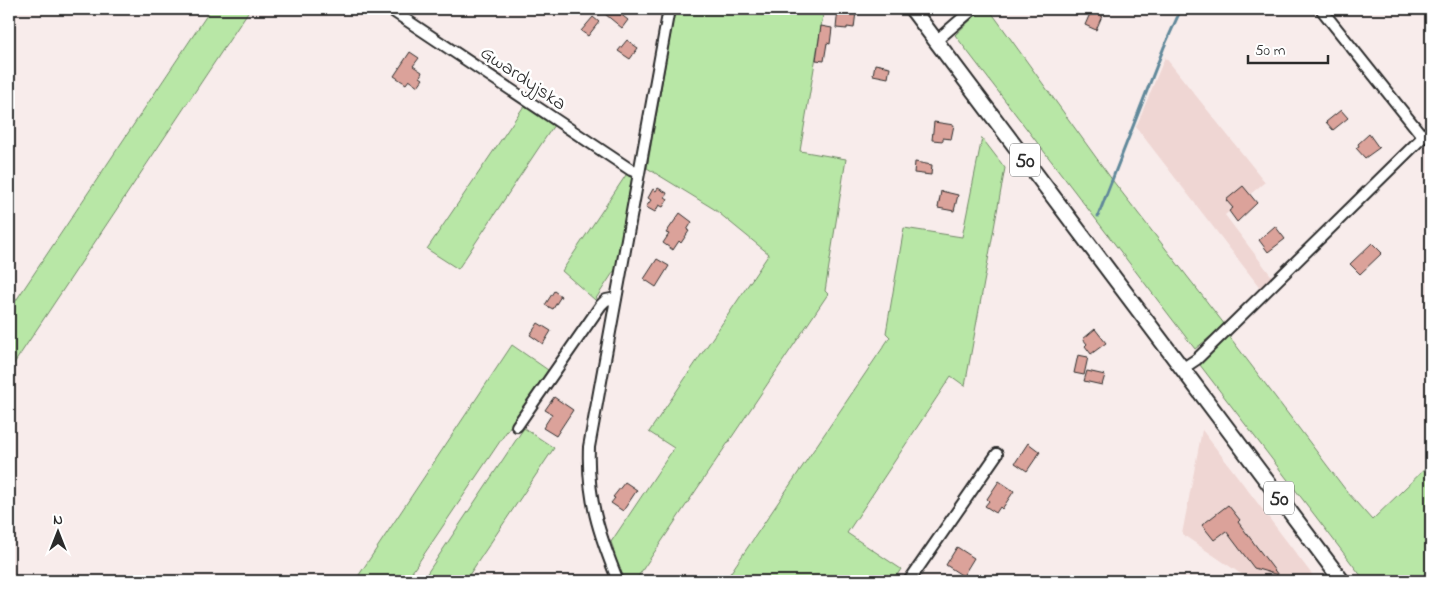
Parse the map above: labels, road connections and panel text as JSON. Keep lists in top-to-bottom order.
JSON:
{
  "streets": {
    "main road": ["50"],
    "street": ["Gwardyjska"]
  },
  "scale_bar": "50 m",
  "north": "top"
}
